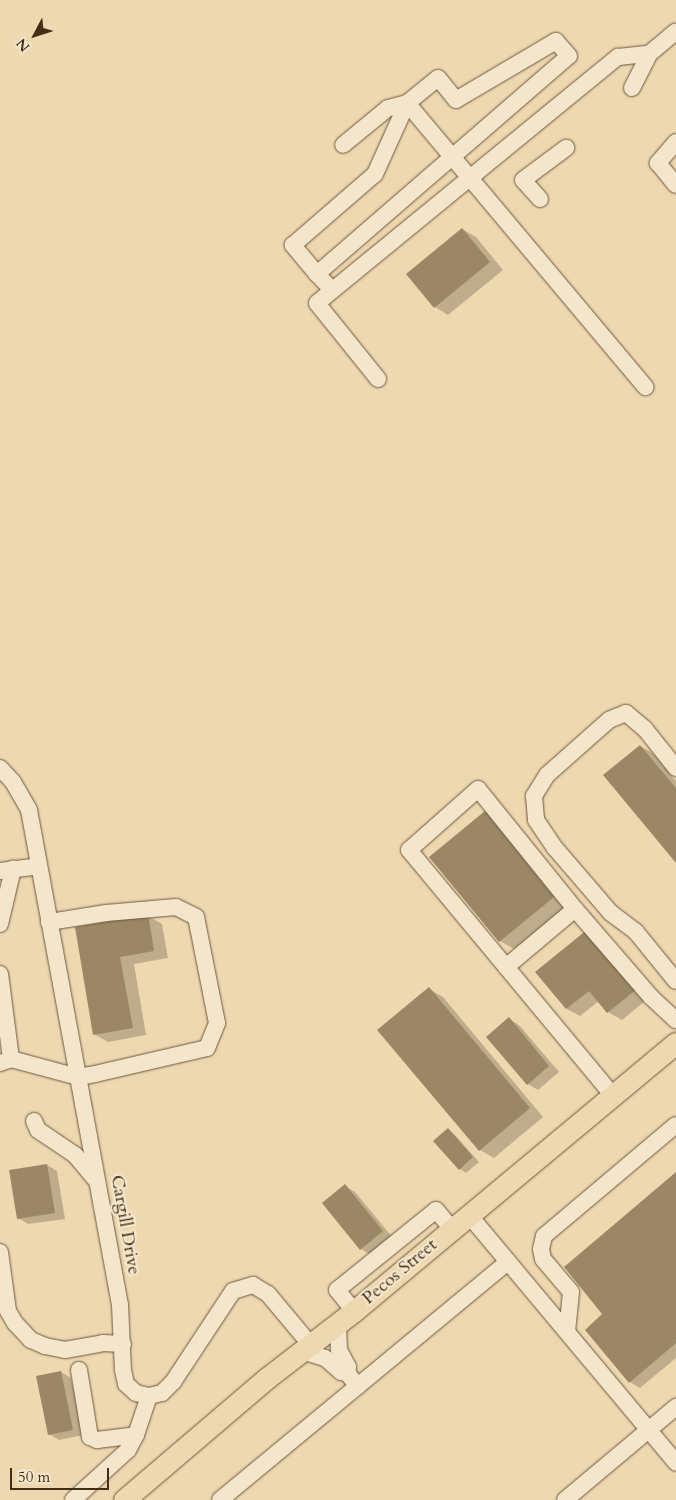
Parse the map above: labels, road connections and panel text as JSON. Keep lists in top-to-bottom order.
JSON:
{
  "streets": {
    "main road": ["Pecos Street"],
    "street": ["Cargill Drive"]
  },
  "scale_bar": "50 m",
  "north": "bottom left"
}
